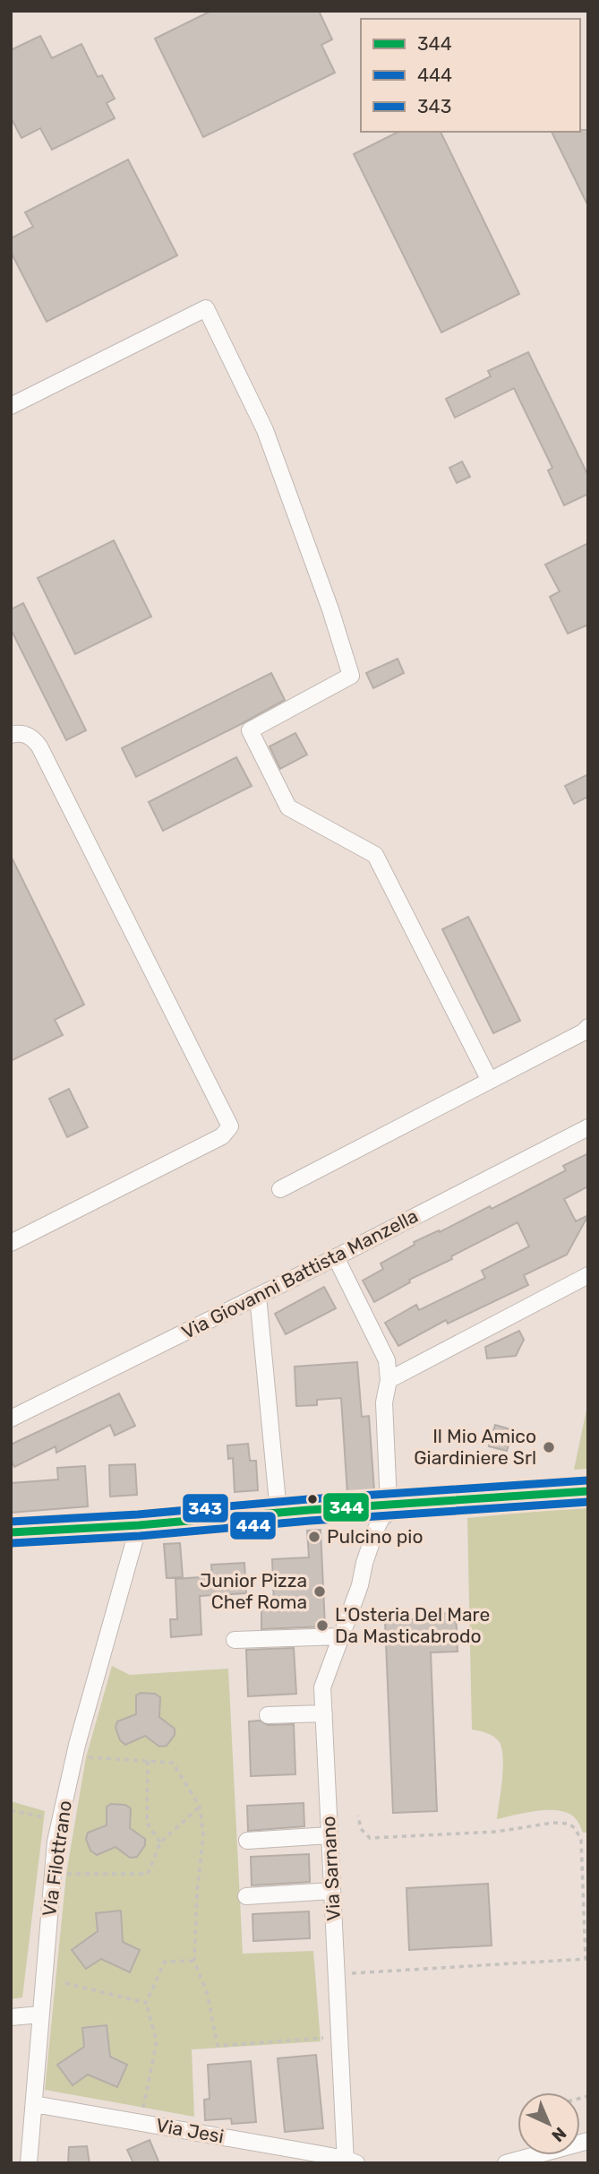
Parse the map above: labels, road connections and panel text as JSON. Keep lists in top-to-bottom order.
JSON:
{
  "streets": {
    "street": [
      "Via Giovanni Battista Manzella",
      "Via Filottrano",
      "Via Sarnano",
      "Via Jesi"
    ]
  },
  "crossings": [
    ["Via Filottrano", "Via Jesi"],
    ["Via Sarnano", "Via Jesi"]
  ],
  "places": [
    "Il Mio Amico Giardiniere Srl",
    "Pulcino pio",
    "Junior Pizza Chef Roma",
    "L'Osteria Del Mare Da Masticabrodo"
  ],
  "lines": ["transit line 343", "transit line 344", "transit line 444"],
  "legend": ["344", "444", "343"],
  "north": "bottom right"
}
